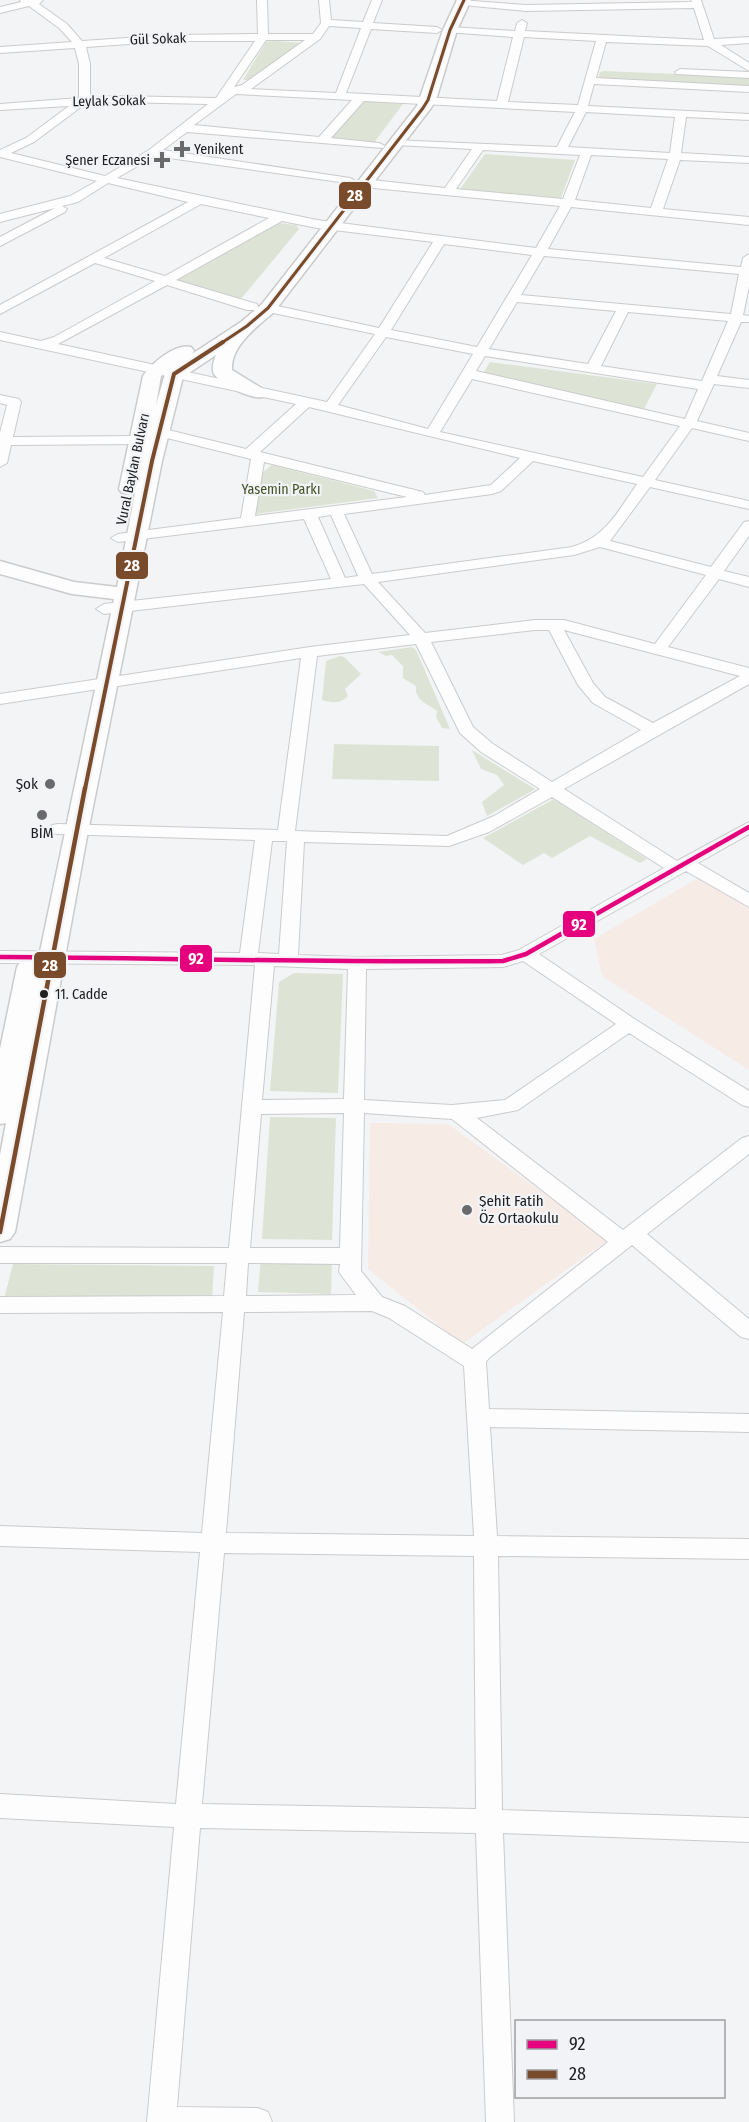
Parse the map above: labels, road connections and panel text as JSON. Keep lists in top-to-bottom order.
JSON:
{
  "streets": {
    "main road": ["Vural Baylan Bulvarı"],
    "street": ["Gül Sokak", "Leylak Sokak"]
  },
  "parks": ["Yasemin Parkı"],
  "places": {
    "health": ["Yenikent", "Şener Eczanesi"],
    "other": [
      "Şok",
      "BİM",
      "11. Cadde",
      "Şehit Fatih Öz Ortaokulu"
    ]
  },
  "lines": ["transit line 28", "transit line 92"],
  "legend": ["92", "28"]
}
